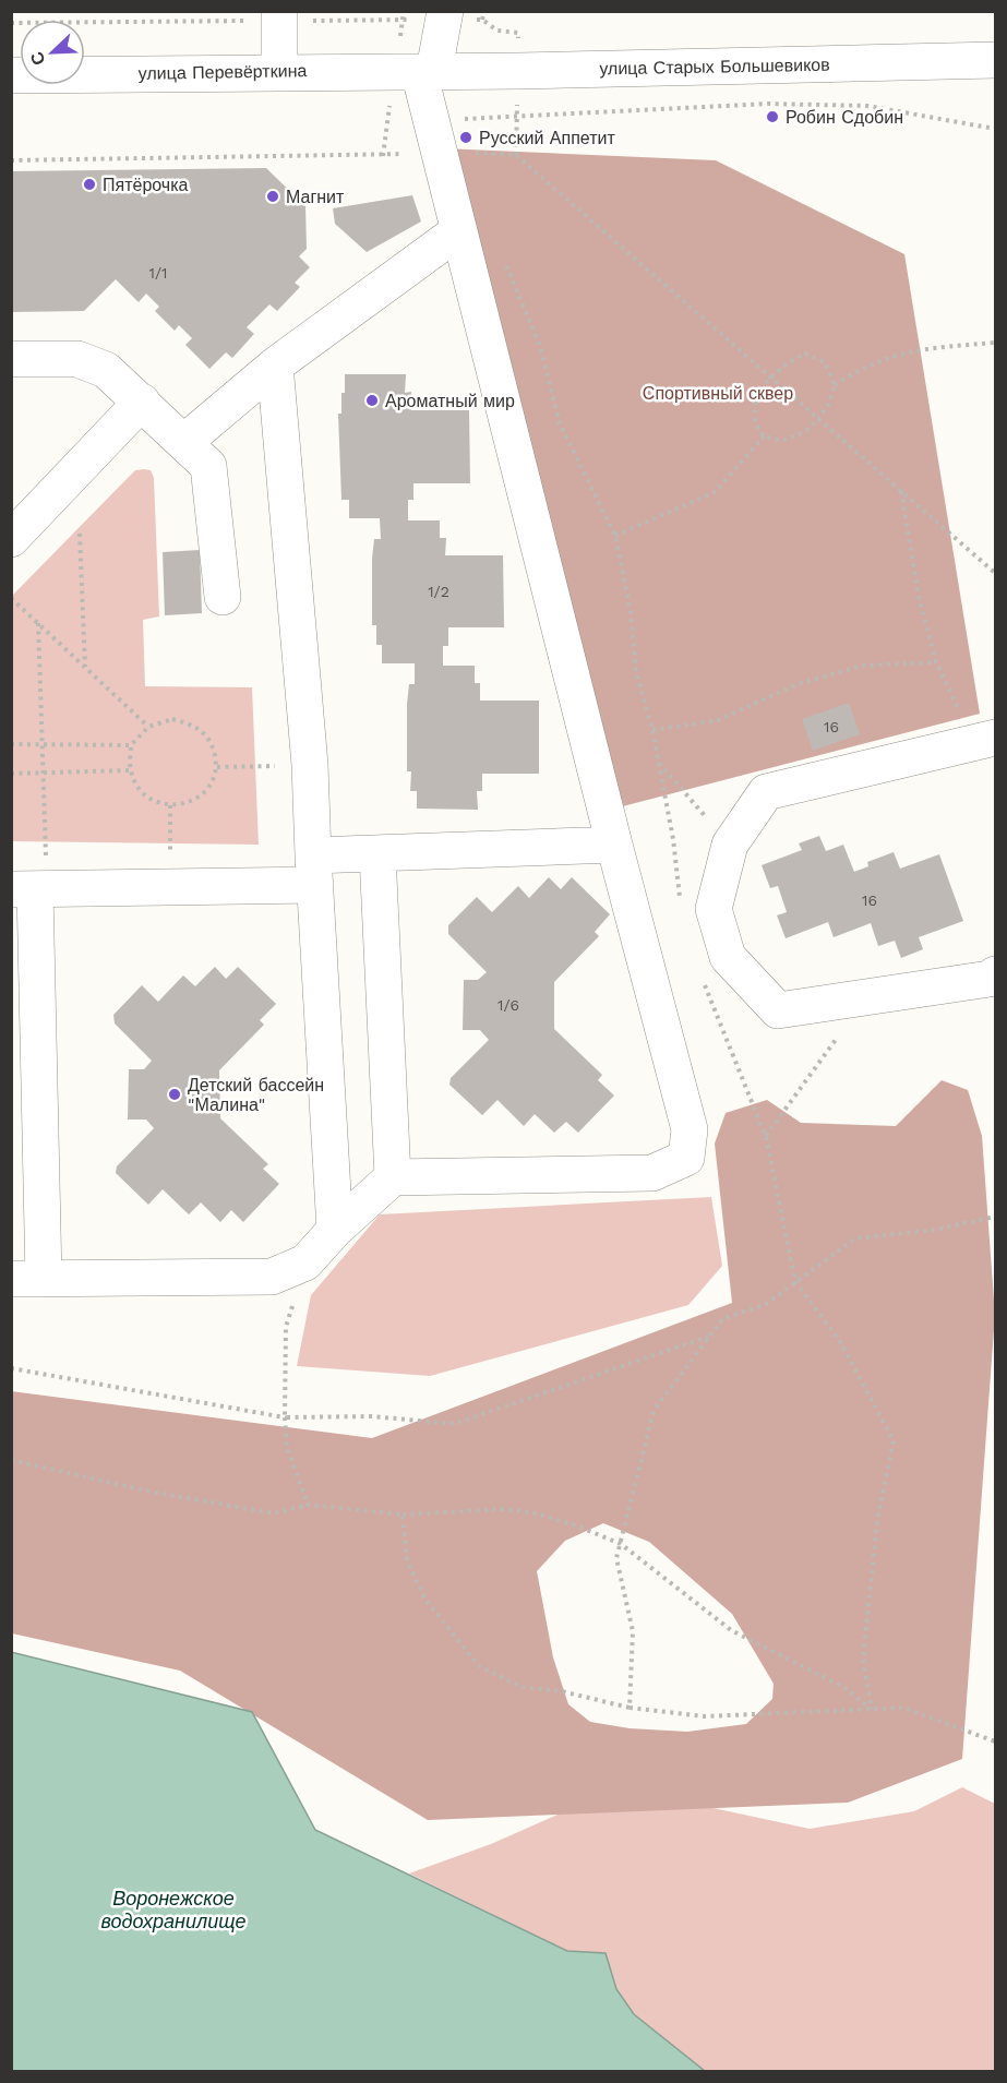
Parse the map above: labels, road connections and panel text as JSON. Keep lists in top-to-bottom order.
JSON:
{
  "streets": {
    "street": ["улица Старых Большевиков", "улица Перевёрткина"]
  },
  "crossings": [
    ["улица Старых Большевиков", "улица Перевёрткина"]
  ],
  "water": ["Воронежское водохранилище"],
  "parks": ["Спортивный сквер"],
  "places": [
    "Робин Сдобин",
    "Русский Аппетит",
    "Пятёрочка",
    "Магнит",
    "Ароматный мир",
    "Детский бассейн \"Малина\""
  ],
  "house_numbers": [
    "1/1",
    "1/2",
    "16",
    "16",
    "1/6"
  ],
  "north": "bottom left"
}
